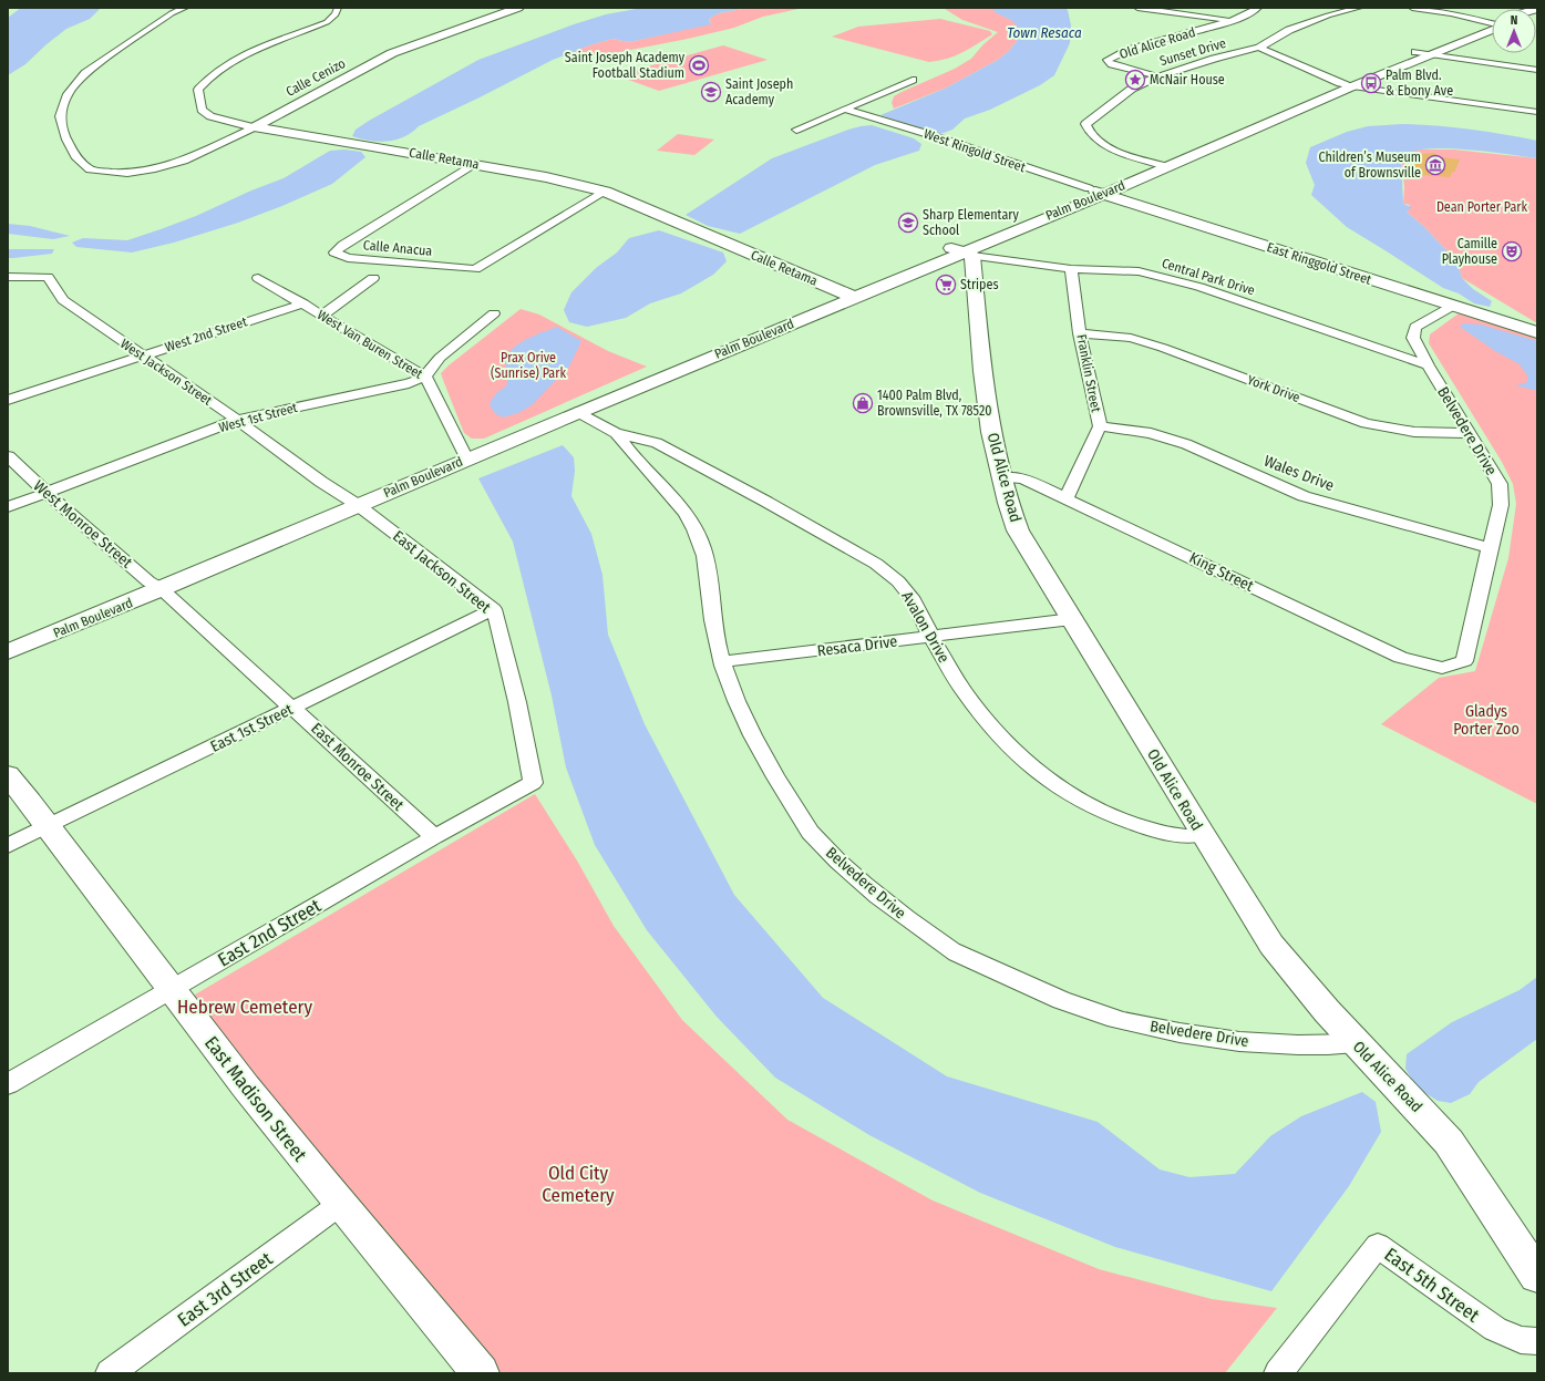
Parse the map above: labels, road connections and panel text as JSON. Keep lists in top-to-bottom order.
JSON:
{
  "streets": {
    "main road": [
      "Old Alice Road",
      "Calle Cenizo",
      "Calle Retama",
      "Palm Boulevard",
      "East Ringgold Street",
      "East Madison Street"
    ],
    "street": [
      "Sunset Drive",
      "West Ringold Street",
      "Calle Anacua",
      "Central Park Drive",
      "West 2nd Street",
      "West Van Buren Street",
      "West Jackson Street",
      "Franklin Street",
      "York Drive",
      "West 1st Street",
      "Belvedere Drive",
      "Wales Drive",
      "West Monroe Street",
      "East Jackson Street",
      "King Street",
      "Avalon Drive",
      "Resaca Drive",
      "East 1st Street",
      "East Monroe Street",
      "East 2nd Street",
      "East 5th Street",
      "East 3rd Street"
    ]
  },
  "crossings": [
    ["Old Alice Road", "Sunset Drive"],
    ["Old Alice Road", "Palm Boulevard"],
    ["Old Alice Road", "Central Park Drive"],
    ["Old Alice Road", "Belvedere Drive"],
    ["Old Alice Road", "King Street"],
    ["Old Alice Road", "Avalon Drive"],
    ["Old Alice Road", "Resaca Drive"],
    ["Sunset Drive", "Palm Boulevard"],
    ["Calle Cenizo", "Calle Retama"],
    ["West Ringold Street", "Palm Boulevard"],
    ["West Ringold Street", "East Ringgold Street"],
    ["Calle Retama", "Palm Boulevard"],
    ["Calle Retama", "Calle Anacua"],
    ["Palm Boulevard", "East Ringgold Street"],
    ["Palm Boulevard", "Central Park Drive"],
    ["Palm Boulevard", "West Van Buren Street"],
    ["Palm Boulevard", "West Jackson Street"],
    ["Palm Boulevard", "West Monroe Street"],
    ["Palm Boulevard", "East Jackson Street"],
    ["Palm Boulevard", "Avalon Drive"],
    ["Palm Boulevard", "East Monroe Street"],
    ["East Ringgold Street", "Belvedere Drive"],
    ["Central Park Drive", "Franklin Street"],
    ["Central Park Drive", "Belvedere Drive"],
    ["West 2nd Street", "West Van Buren Street"],
    ["West 2nd Street", "West Jackson Street"],
    ["West Van Buren Street", "West 1st Street"],
    ["West Jackson Street", "West 1st Street"],
    ["West Jackson Street", "East Jackson Street"],
    ["Franklin Street", "York Drive"],
    ["Franklin Street", "Wales Drive"],
    ["Franklin Street", "King Street"],
    ["York Drive", "Belvedere Drive"],
    ["West 1st Street", "West Monroe Street"],
    ["Belvedere Drive", "Wales Drive"],
    ["Belvedere Drive", "King Street"],
    ["Belvedere Drive", "Avalon Drive"],
    ["Belvedere Drive", "Resaca Drive"],
    ["West Monroe Street", "East Monroe Street"],
    ["East Jackson Street", "East 1st Street"],
    ["East Jackson Street", "East 2nd Street"],
    ["Avalon Drive", "Resaca Drive"],
    ["East 1st Street", "East Monroe Street"],
    ["East 1st Street", "East Madison Street"],
    ["East Monroe Street", "East 2nd Street"],
    ["East 2nd Street", "East Madison Street"],
    ["East Madison Street", "East 3rd Street"]
  ],
  "water": ["Town Resaca"],
  "parks": [
    "Dean Porter Park",
    "Prax Orive (Sunrise) Park",
    "Gladys Porter Zoo",
    "Hebrew Cemetery",
    "Old City Cemetery"
  ],
  "places": {
    "sports": ["Saint Joseph Academy Football Stadium"],
    "place": ["McNair House"],
    "bus stop": ["Palm Blvd. & Ebony Ave"],
    "school or university": ["Saint Joseph Academy", "Sharp Elementary School"],
    "museum": ["Children’s Museum of Brownsville"],
    "theatre": ["Camille Playhouse"],
    "supermarket": ["Stripes"],
    "shop": ["1400 Palm Blvd, Brownsville, TX 78520"]
  },
  "north": "top"
}
